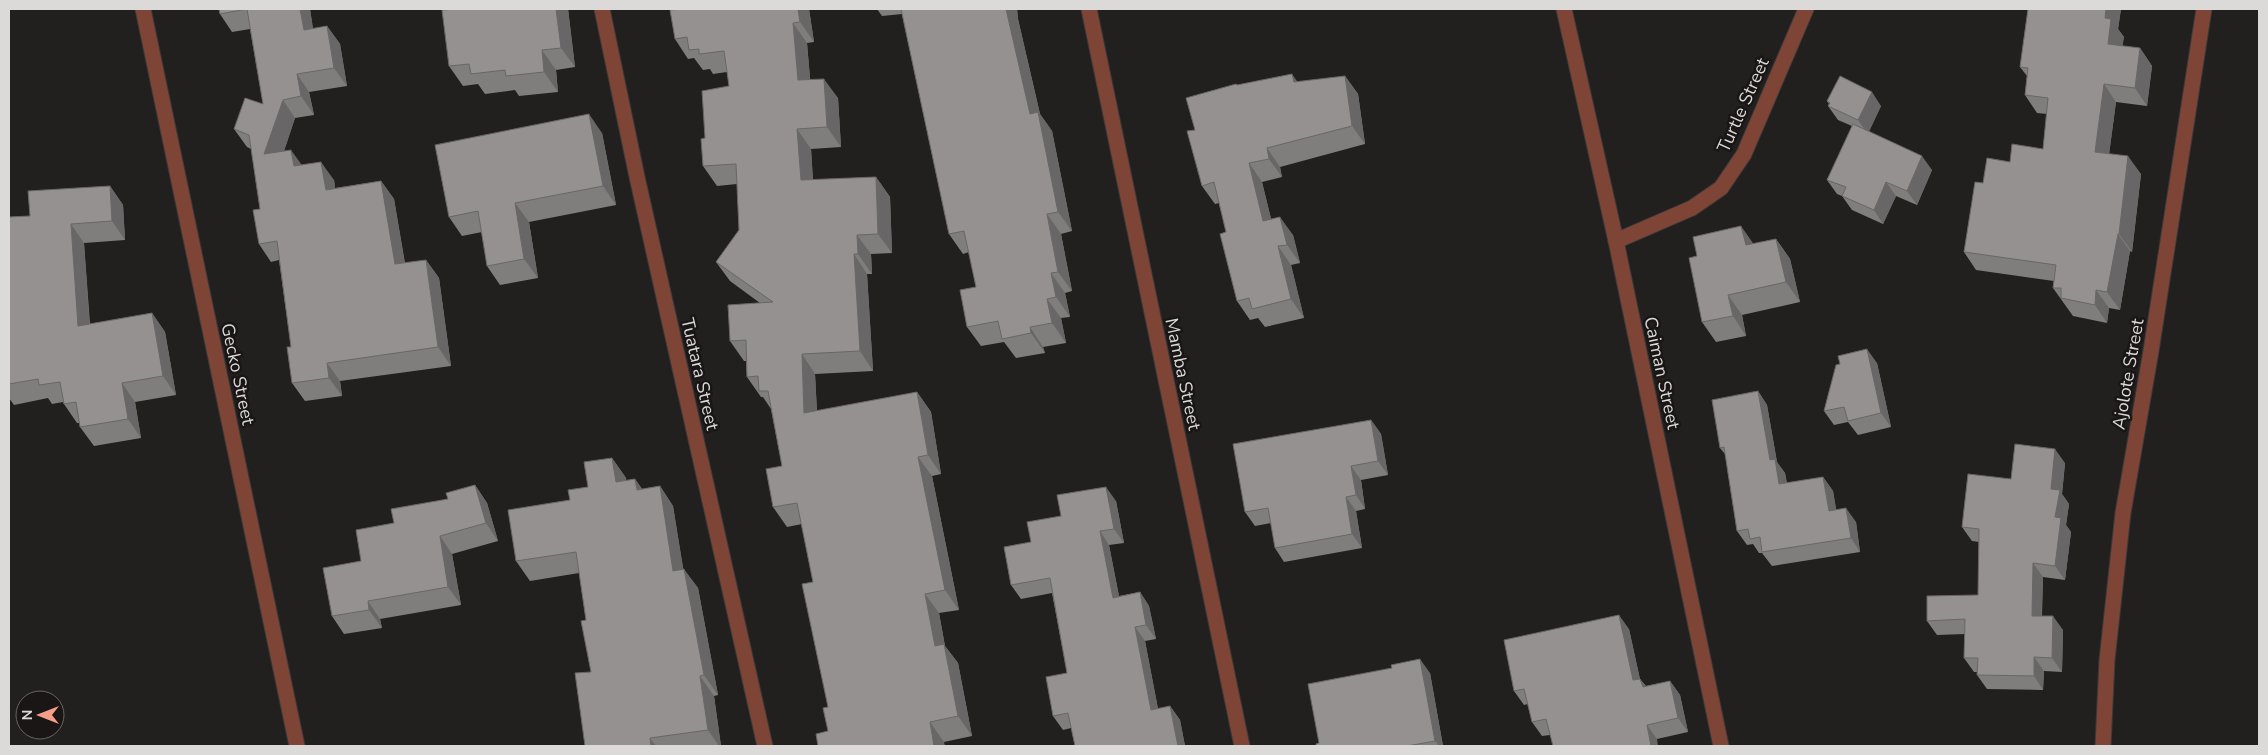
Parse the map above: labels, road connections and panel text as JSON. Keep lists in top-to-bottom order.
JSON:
{
  "streets": {
    "street": [
      "Turtle Street",
      "Caiman Street",
      "Gecko Street",
      "Tuatara Street",
      "Mamba Street",
      "Ajolote Street"
    ]
  },
  "crossings": [
    ["Turtle Street", "Caiman Street"]
  ],
  "north": "left"
}
